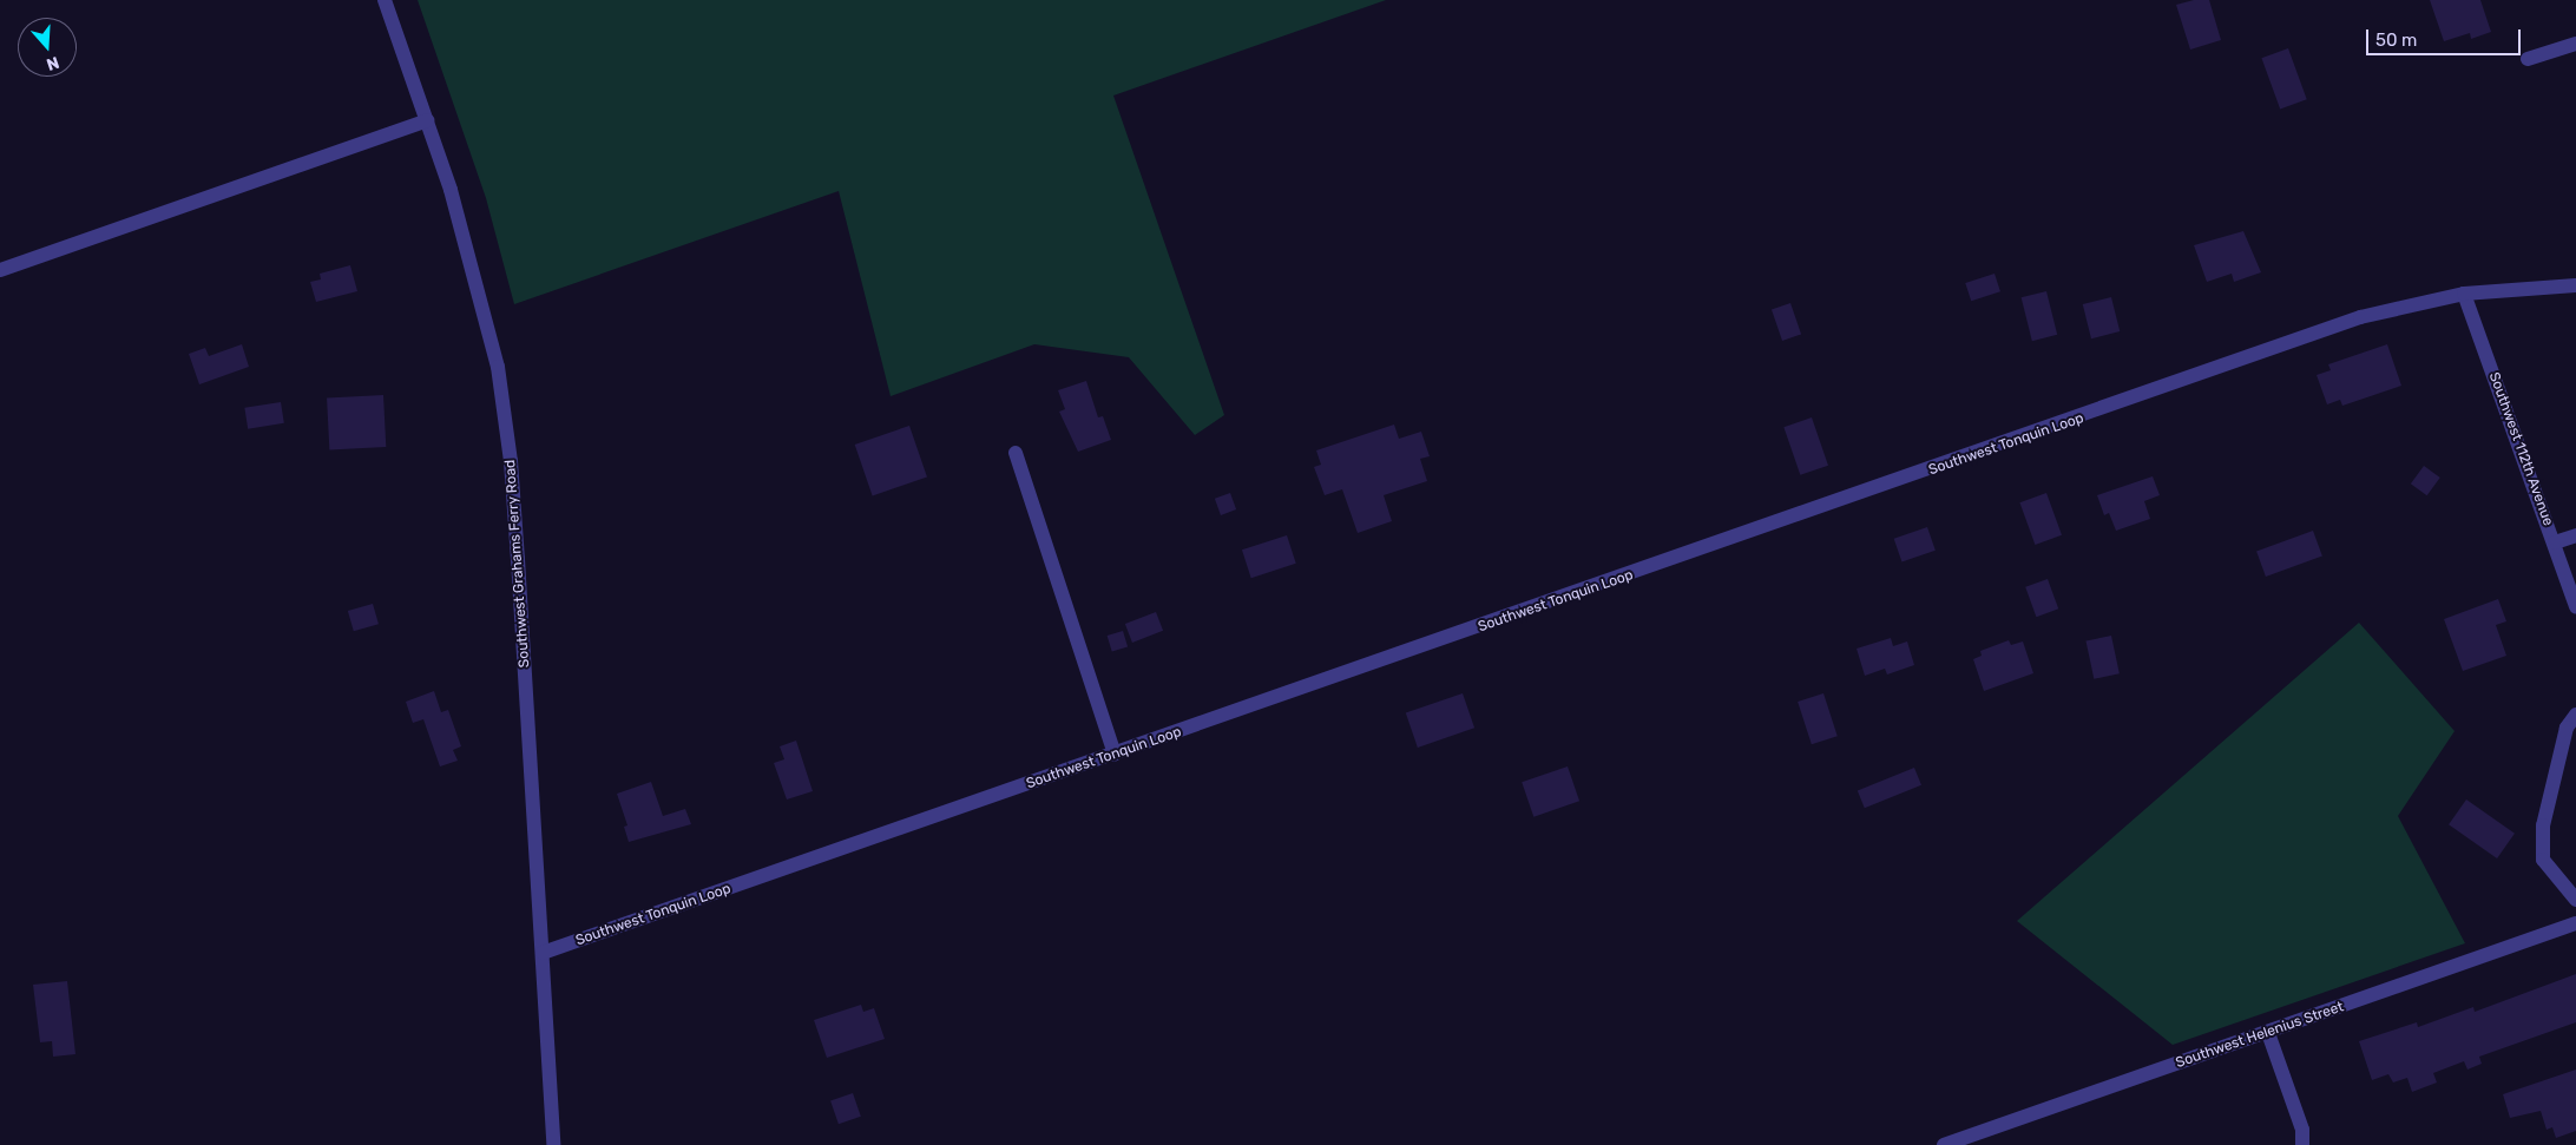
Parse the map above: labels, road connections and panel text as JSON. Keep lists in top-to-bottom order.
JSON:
{
  "streets": {
    "street": [
      "Southwest Tonquin Loop",
      "Southwest 112th Avenue",
      "Southwest Grahams Ferry Road",
      "Southwest Helenius Street"
    ]
  },
  "crossings": [
    ["Southwest Tonquin Loop", "Southwest 112th Avenue"],
    ["Southwest Tonquin Loop", "Southwest Grahams Ferry Road"]
  ],
  "scale_bar": "50 m",
  "north": "bottom"
}
